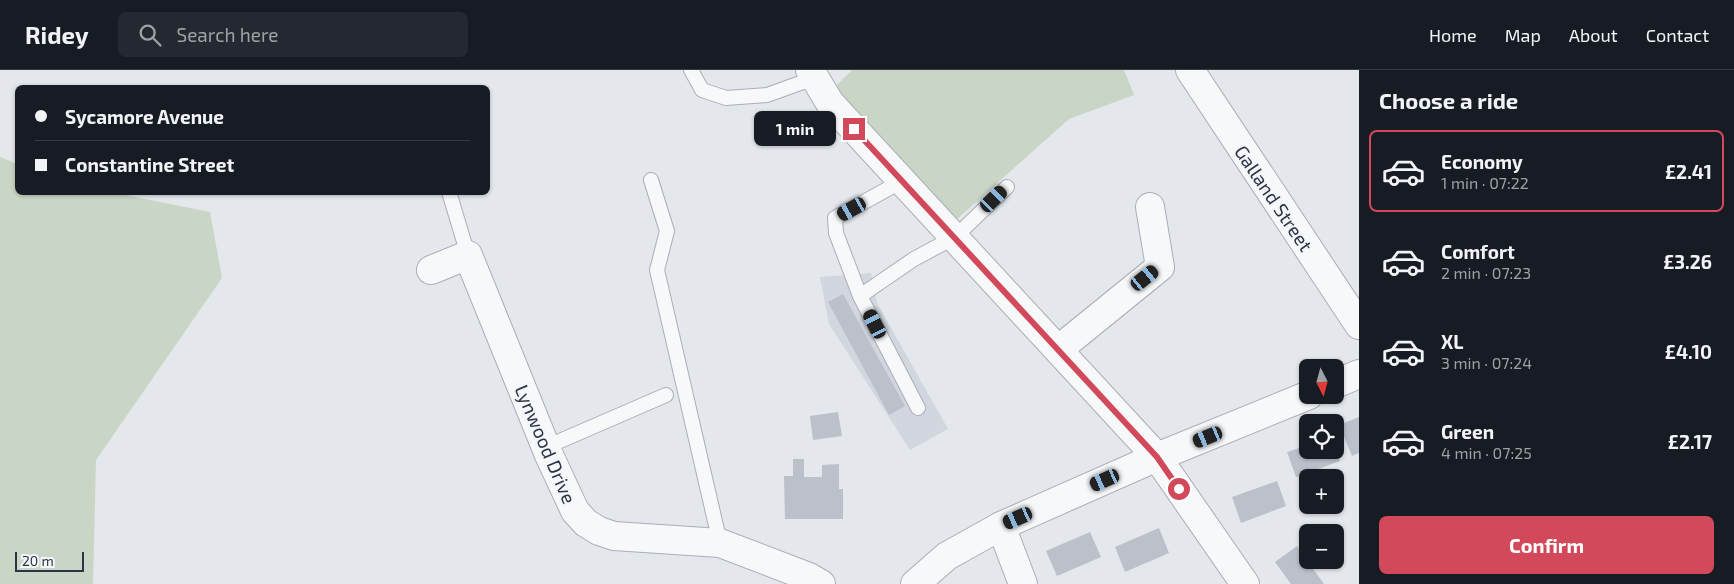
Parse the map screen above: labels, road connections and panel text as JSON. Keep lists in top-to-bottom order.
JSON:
{
  "streets": {
    "street": ["Galland Street", "Lynwood Drive"]
  },
  "scale_bar": "20 m",
  "north": "bottom",
  "page": {
    "header": "Ridey",
    "search": "Search here",
    "nav": [
      "Home",
      "Map",
      "About",
      "Contact"
    ],
    "heading": "Choose a ride",
    "banner": ["Sycamore Avenue", "Constantine Street"],
    "bubble": "1 min",
    "list": [
      {
        "name": "Economy",
        "note": "1 min · 07:22",
        "value": "£2.41"
      },
      {
        "name": "Comfort",
        "note": "2 min · 07:23",
        "value": "£3.26"
      },
      {
        "name": "XL",
        "note": "3 min · 07:24",
        "value": "£4.10"
      },
      {
        "name": "Green",
        "note": "4 min · 07:25",
        "value": "£2.17"
      }
    ],
    "map_buttons": ["+", "−"],
    "buttons": "Confirm",
    "scale": "20 m"
  }
}
